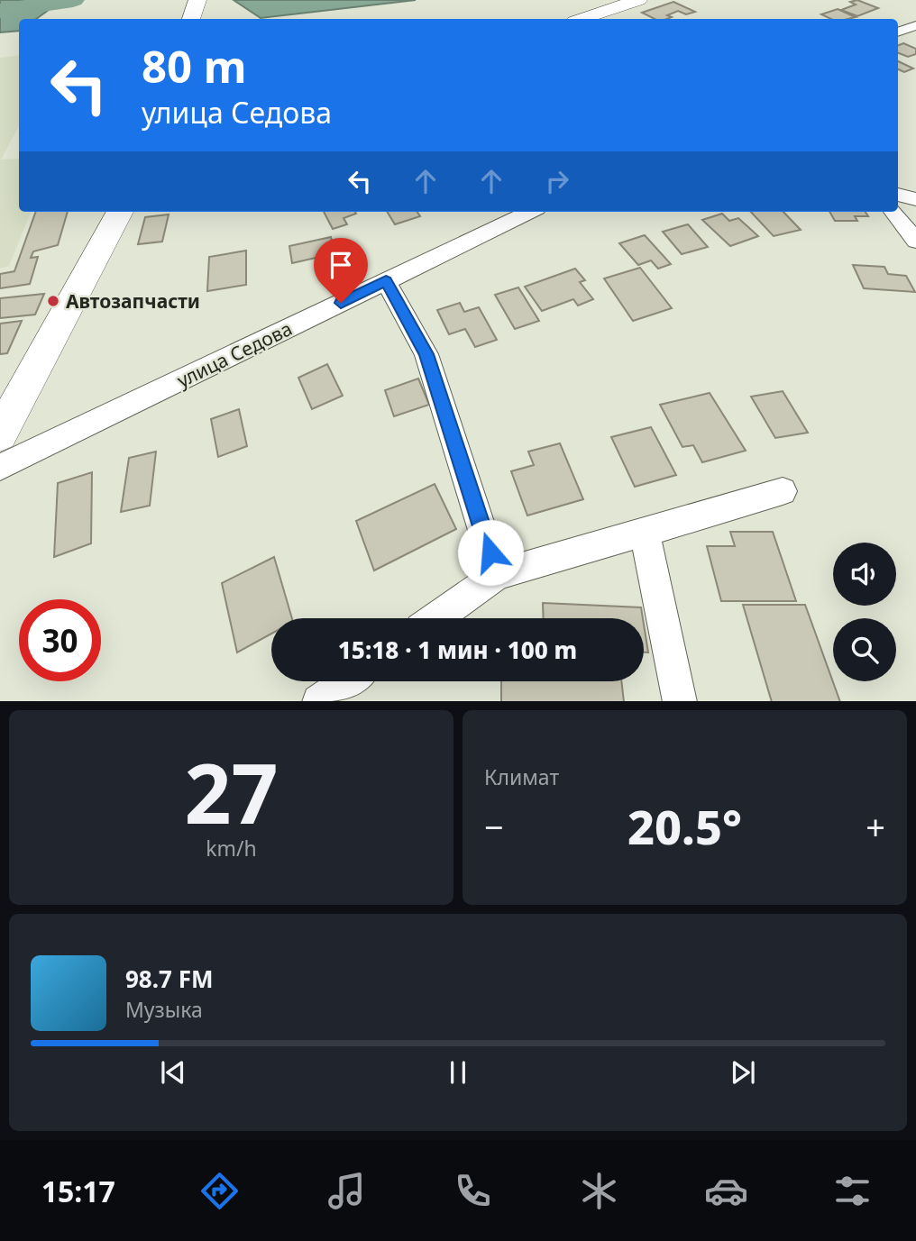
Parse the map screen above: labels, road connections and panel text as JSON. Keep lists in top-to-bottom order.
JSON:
{
  "streets": {
    "street": ["улица Седова"]
  },
  "places": ["Автозапчасти"],
  "page": {
    "turn": ["80 m", "улица Седова"],
    "limit": "30",
    "trip": "15:18 · 1 мин · 100 m",
    "tile": [
      ["27", "km/h"],
      "Климат"
    ],
    "heat": ["−", "20.5°", "+"],
    "song": ["98.7 FM", "Музыка"],
    "tabs": "15:17"
  }
}
